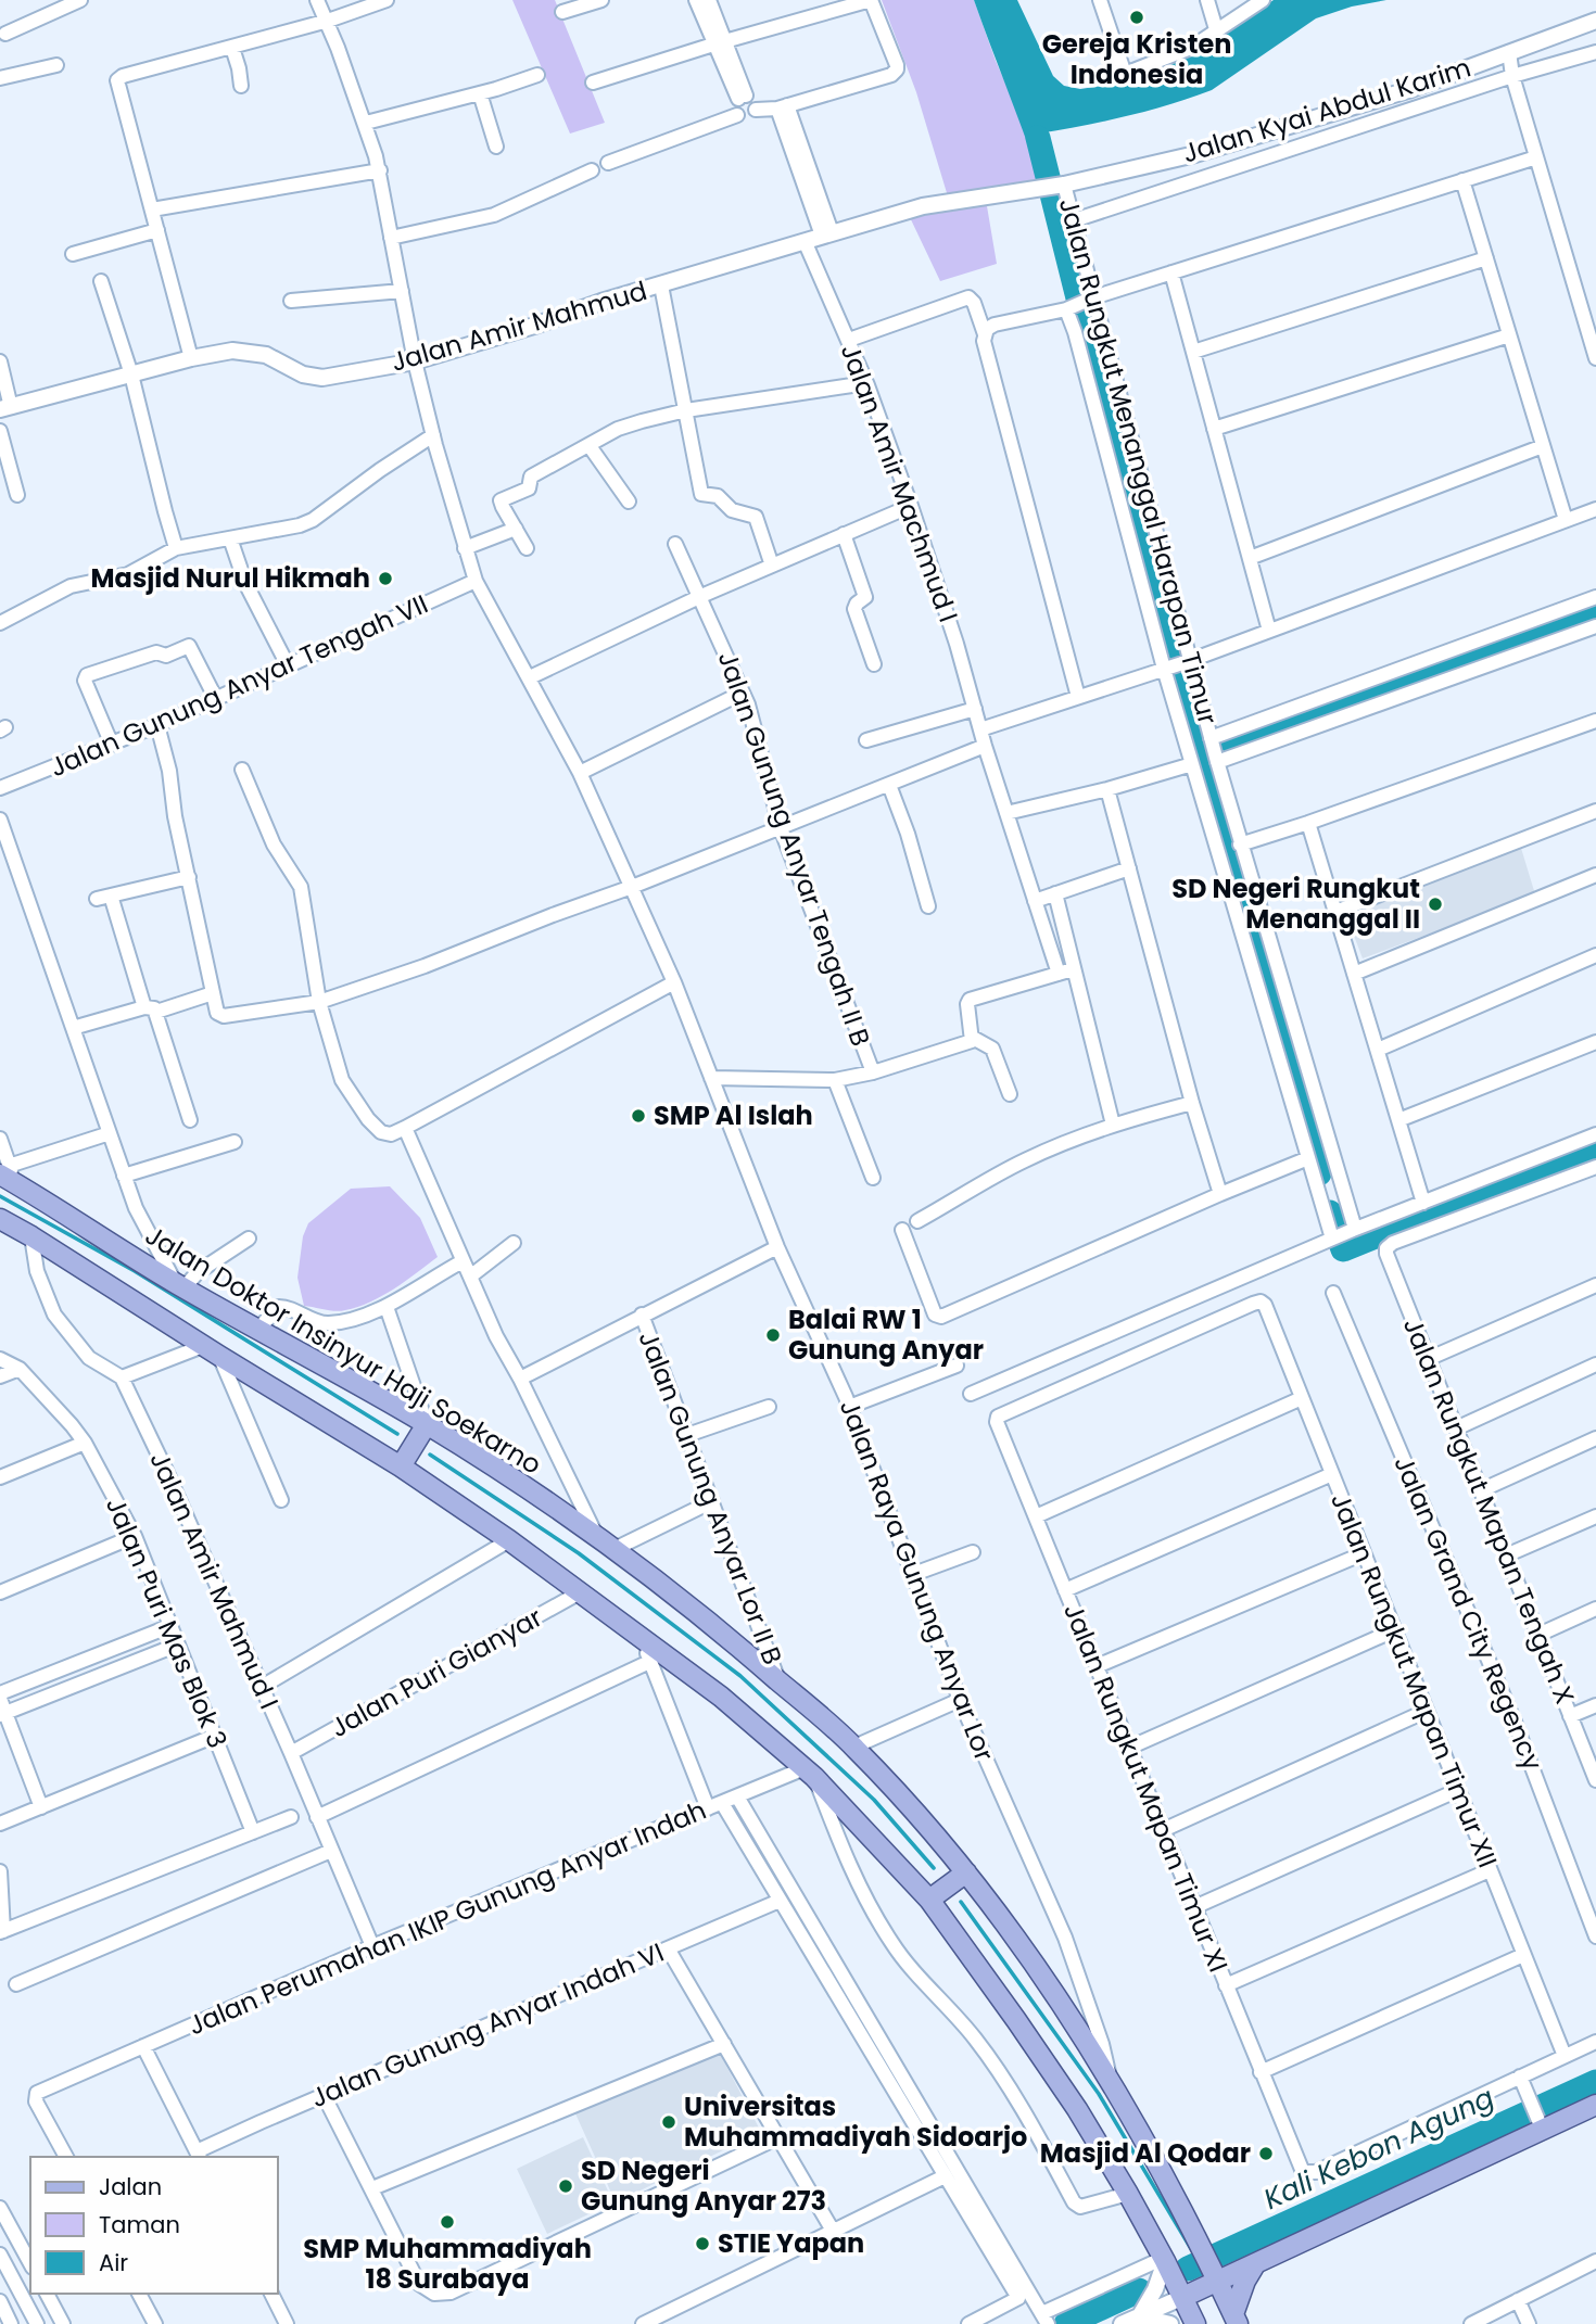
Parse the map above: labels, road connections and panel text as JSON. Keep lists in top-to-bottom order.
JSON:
{
  "streets": {
    "main road": ["Jalan Doktor Insinyur Haji Soekarno"],
    "street": [
      "Jalan Kyai Abdul Karim",
      "Jalan Amir Mahmud",
      "Jalan Rungkut Menanggal Harapan Timur",
      "Jalan Amir Machmud I",
      "Jalan Gunung Anyar Tengah VII",
      "Jalan Gunung Anyar Tengah II B",
      "Jalan Gunung Anyar Lor II B",
      "Jalan Rungkut Mapan Tengah X",
      "Jalan Amir Mahmud I",
      "Jalan Raya Gunung Anyar Lor",
      "Jalan Grand City Regency",
      "Jalan Puri Mas Blok 3",
      "Jalan Puri Gianyar",
      "Jalan Rungkut Mapan Timur XII",
      "Jalan Rungkut Mapan Timur XI",
      "Jalan Perumahan IKIP Gunung Anyar Indah",
      "Jalan Gunung Anyar Indah VI"
    ]
  },
  "crossings": [
    ["Jalan Kyai Abdul Karim", "Jalan Amir Mahmud"],
    ["Jalan Kyai Abdul Karim", "Jalan Rungkut Menanggal Harapan Timur"],
    ["Jalan Amir Mahmud", "Jalan Rungkut Menanggal Harapan Timur"],
    ["Jalan Amir Mahmud", "Jalan Amir Machmud I"],
    ["Jalan Amir Mahmud", "Jalan Raya Gunung Anyar Lor"],
    ["Jalan Gunung Anyar Tengah VII", "Jalan Raya Gunung Anyar Lor"],
    ["Jalan Doktor Insinyur Haji Soekarno", "Jalan Gunung Anyar Lor II B"],
    ["Jalan Doktor Insinyur Haji Soekarno", "Jalan Raya Gunung Anyar Lor"],
    ["Jalan Amir Mahmud I", "Jalan Puri Gianyar"],
    ["Jalan Amir Mahmud I", "Jalan Perumahan IKIP Gunung Anyar Indah"],
    ["Jalan Rungkut Mapan Timur XII", "Jalan Rungkut Mapan Timur XI"],
    ["Jalan Perumahan IKIP Gunung Anyar Indah", "Jalan Gunung Anyar Indah VI"]
  ],
  "water": ["Kali Kebon Agung"],
  "places": [
    "Gereja Kristen Indonesia",
    "Masjid Nurul Hikmah",
    "SD Negeri Rungkut Menanggal II",
    "SMP Al Islah",
    "Balai RW 1 Gunung Anyar",
    "Universitas Muhammadiyah Sidoarjo",
    "Masjid Al Qodar",
    "SD Negeri Gunung Anyar 273",
    "SMP Muhammadiyah 18 Surabaya",
    "STIE Yapan"
  ],
  "legend": ["Jalan", "Taman", "Air"]
}
